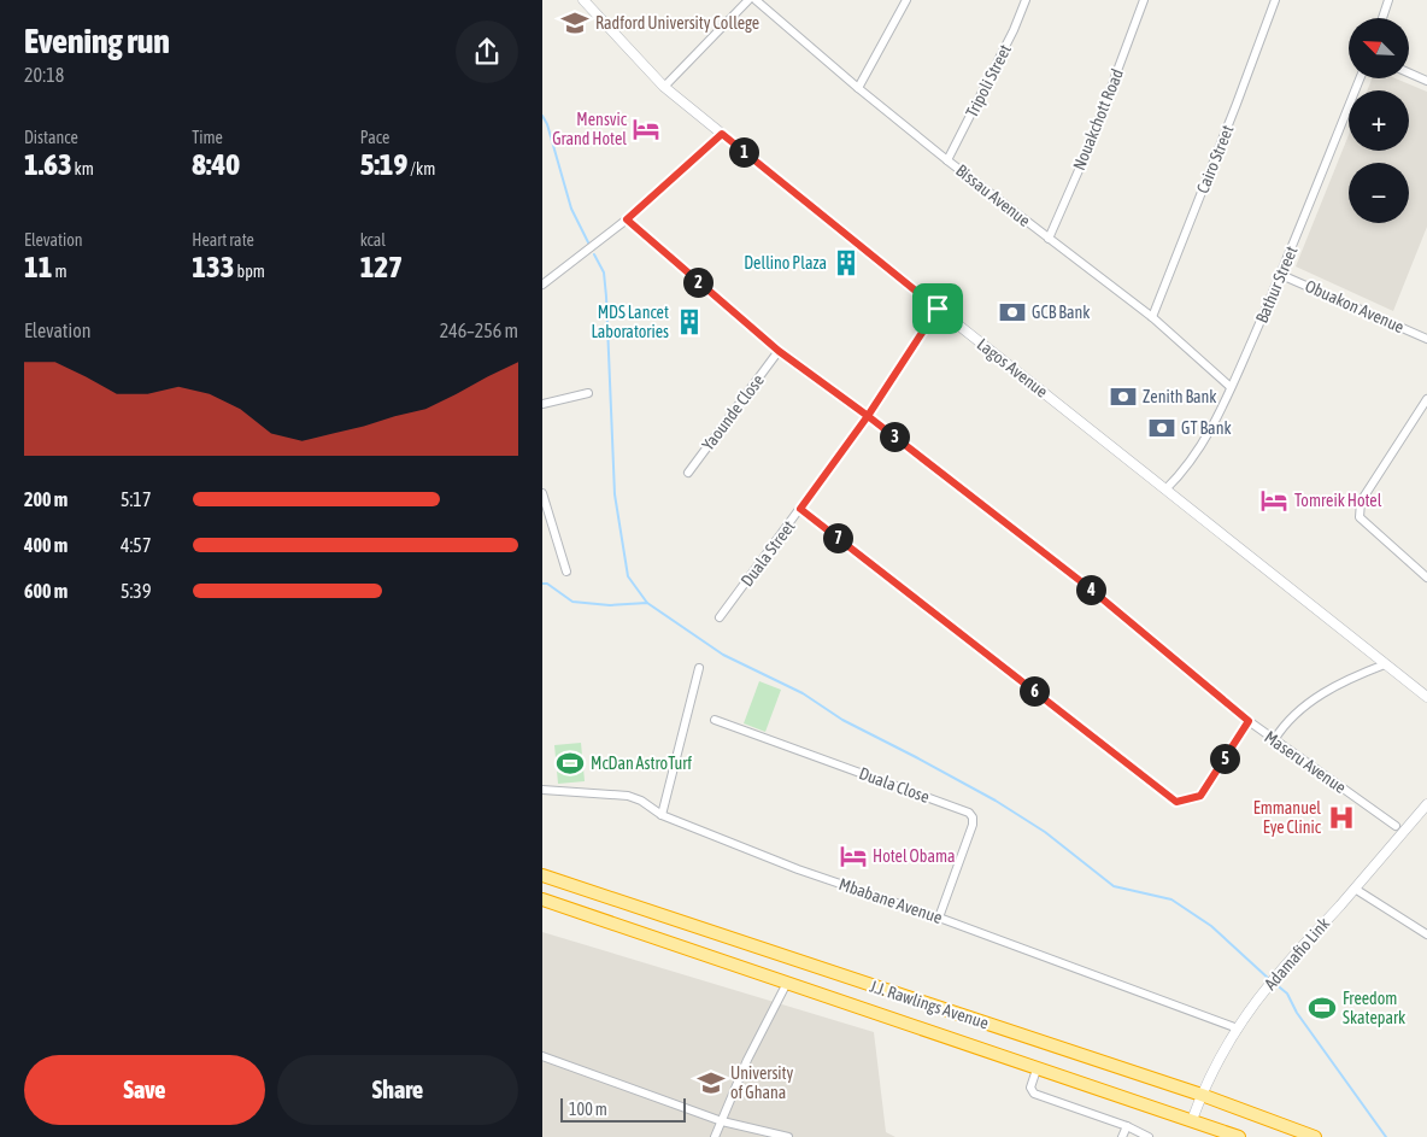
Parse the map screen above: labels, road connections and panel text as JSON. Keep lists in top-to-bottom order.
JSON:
{
  "streets": {
    "highway": ["J.J. Rawlings Avenue"],
    "street": [
      "Tripoli Street",
      "Nouakchott Road",
      "Cairo Street",
      "Bissau Avenue",
      "Bathur Street",
      "Obuakon Avenue",
      "Lagos Avenue",
      "Yaounde Close",
      "Duala Street",
      "Maseru Avenue",
      "Duala Close",
      "Mbabane Avenue",
      "Adamafio Link"
    ]
  },
  "crossings": [
    ["Tripoli Street", "Bissau Avenue"],
    ["Nouakchott Road", "Bissau Avenue"],
    ["Cairo Street", "Bissau Avenue"],
    ["Bissau Avenue", "Bathur Street"],
    ["Bathur Street", "Obuakon Avenue"],
    ["Bathur Street", "Lagos Avenue"],
    ["Lagos Avenue", "Duala Street"],
    ["Yaounde Close", "Maseru Avenue"],
    ["Duala Street", "Maseru Avenue"],
    ["Duala Close", "Mbabane Avenue"],
    ["Mbabane Avenue", "Adamafio Link"],
    ["Adamafio Link", "J.J. Rawlings Avenue"]
  ],
  "places": {
    "school or university": ["Radford University College", "University of Ghana"],
    "hotel": ["Mensvic Grand Hotel", "Tomreik Hotel", "Hotel Obama"],
    "building": ["Dellino Plaza", "MDS Lancet Laboratories"],
    "bank": ["GCB Bank", "Zenith Bank", "GT Bank"],
    "sports": ["McDan AstroTurf", "Freedom Skatepark"],
    "hospital": ["Emmanuel Eye Clinic"]
  },
  "scale_bar": "100 m",
  "north": "top left",
  "page": {
    "heading": ["Evening run", "20:18"],
    "map_buttons": ["+", "−"],
    "stats": [
      ["Distance", "1.63 km"],
      ["Time", "8:40"],
      ["Pace", "5:19 /km"],
      ["Elevation", "11 m"],
      ["Heart rate", "133 bpm"],
      ["kcal", "127"]
    ],
    "pins": [
      "1",
      "2",
      "3",
      "7",
      "4",
      "6",
      "5"
    ],
    "chart": ["Elevation", "246–256 m"],
    "list": [
      {
        "name": "200 m",
        "note": "5:17"
      },
      {
        "name": "400 m",
        "note": "4:57"
      },
      {
        "name": "600 m",
        "note": "5:39"
      }
    ],
    "buttons": ["Save", "Share"],
    "scale": "100 m"
  }
}
